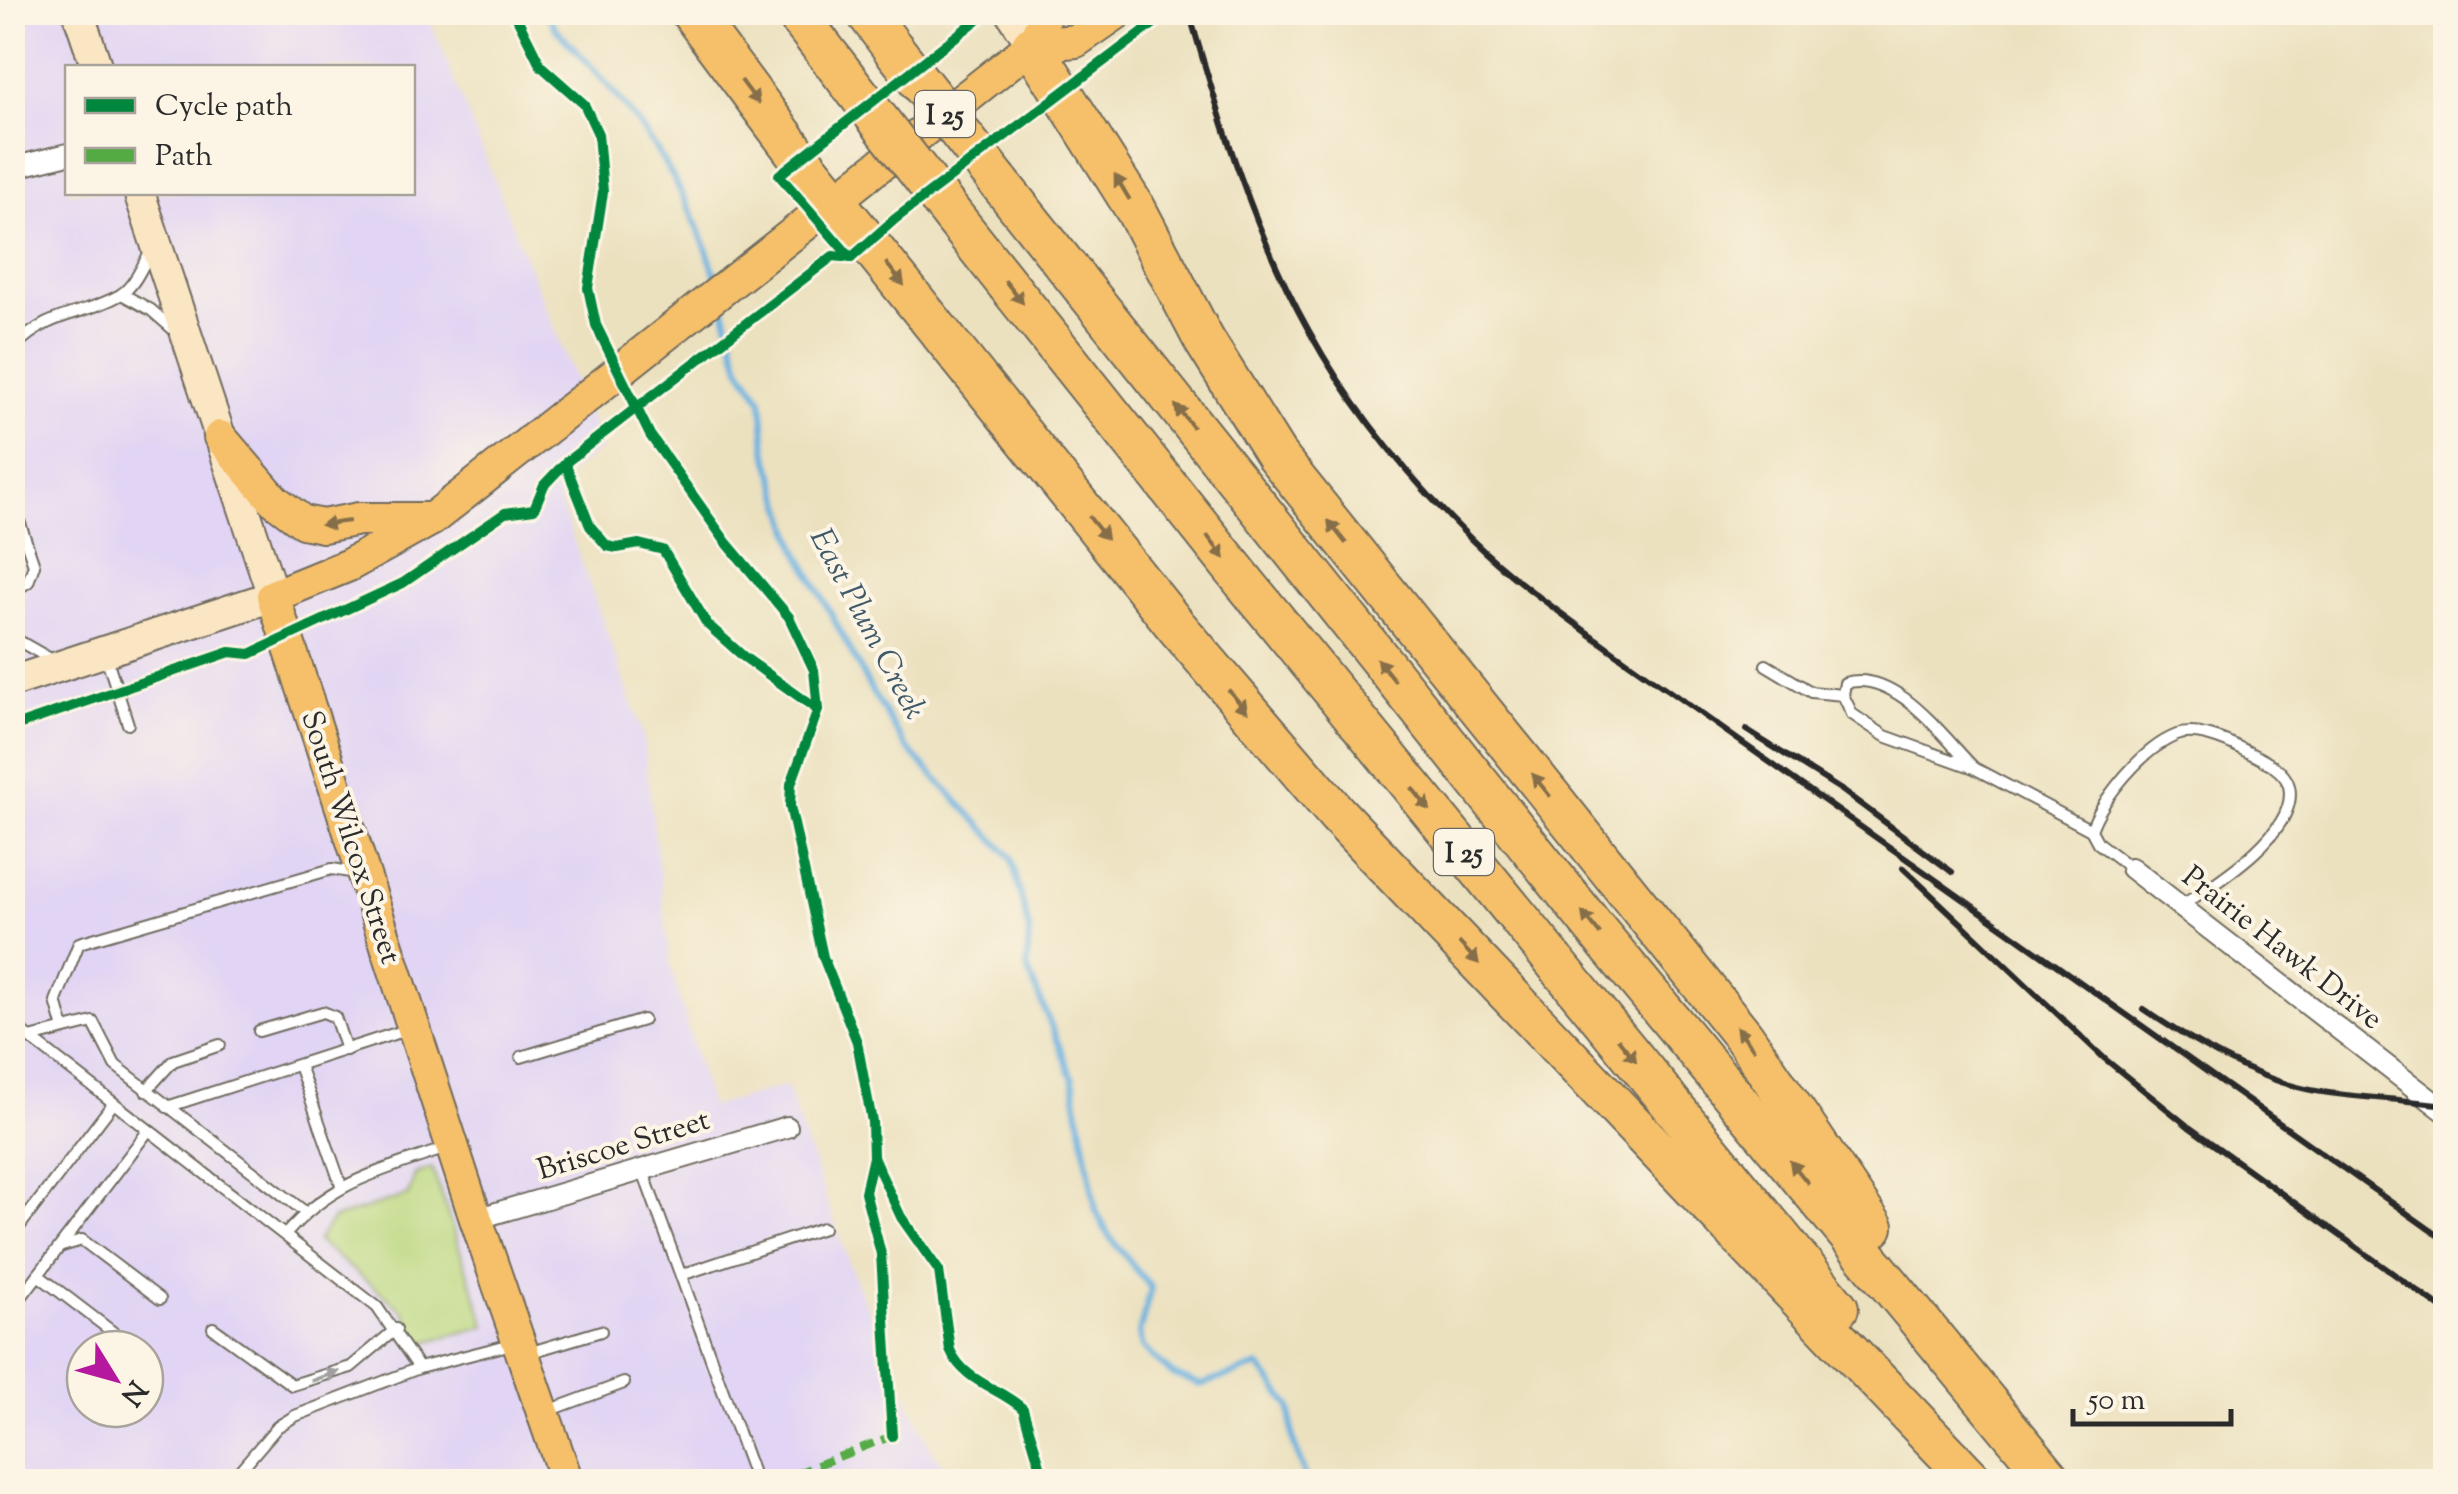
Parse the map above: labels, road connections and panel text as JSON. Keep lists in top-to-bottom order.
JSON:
{
  "streets": {
    "highway": ["I 25"],
    "main road": ["South Wilcox Street"],
    "street": ["Prairie Hawk Drive", "Briscoe Street"]
  },
  "crossings": [
    ["South Wilcox Street", "Briscoe Street"]
  ],
  "water": ["East Plum Creek"],
  "legend": ["Cycle path", "Path"],
  "scale_bar": "50 m",
  "north": "bottom right"
}
